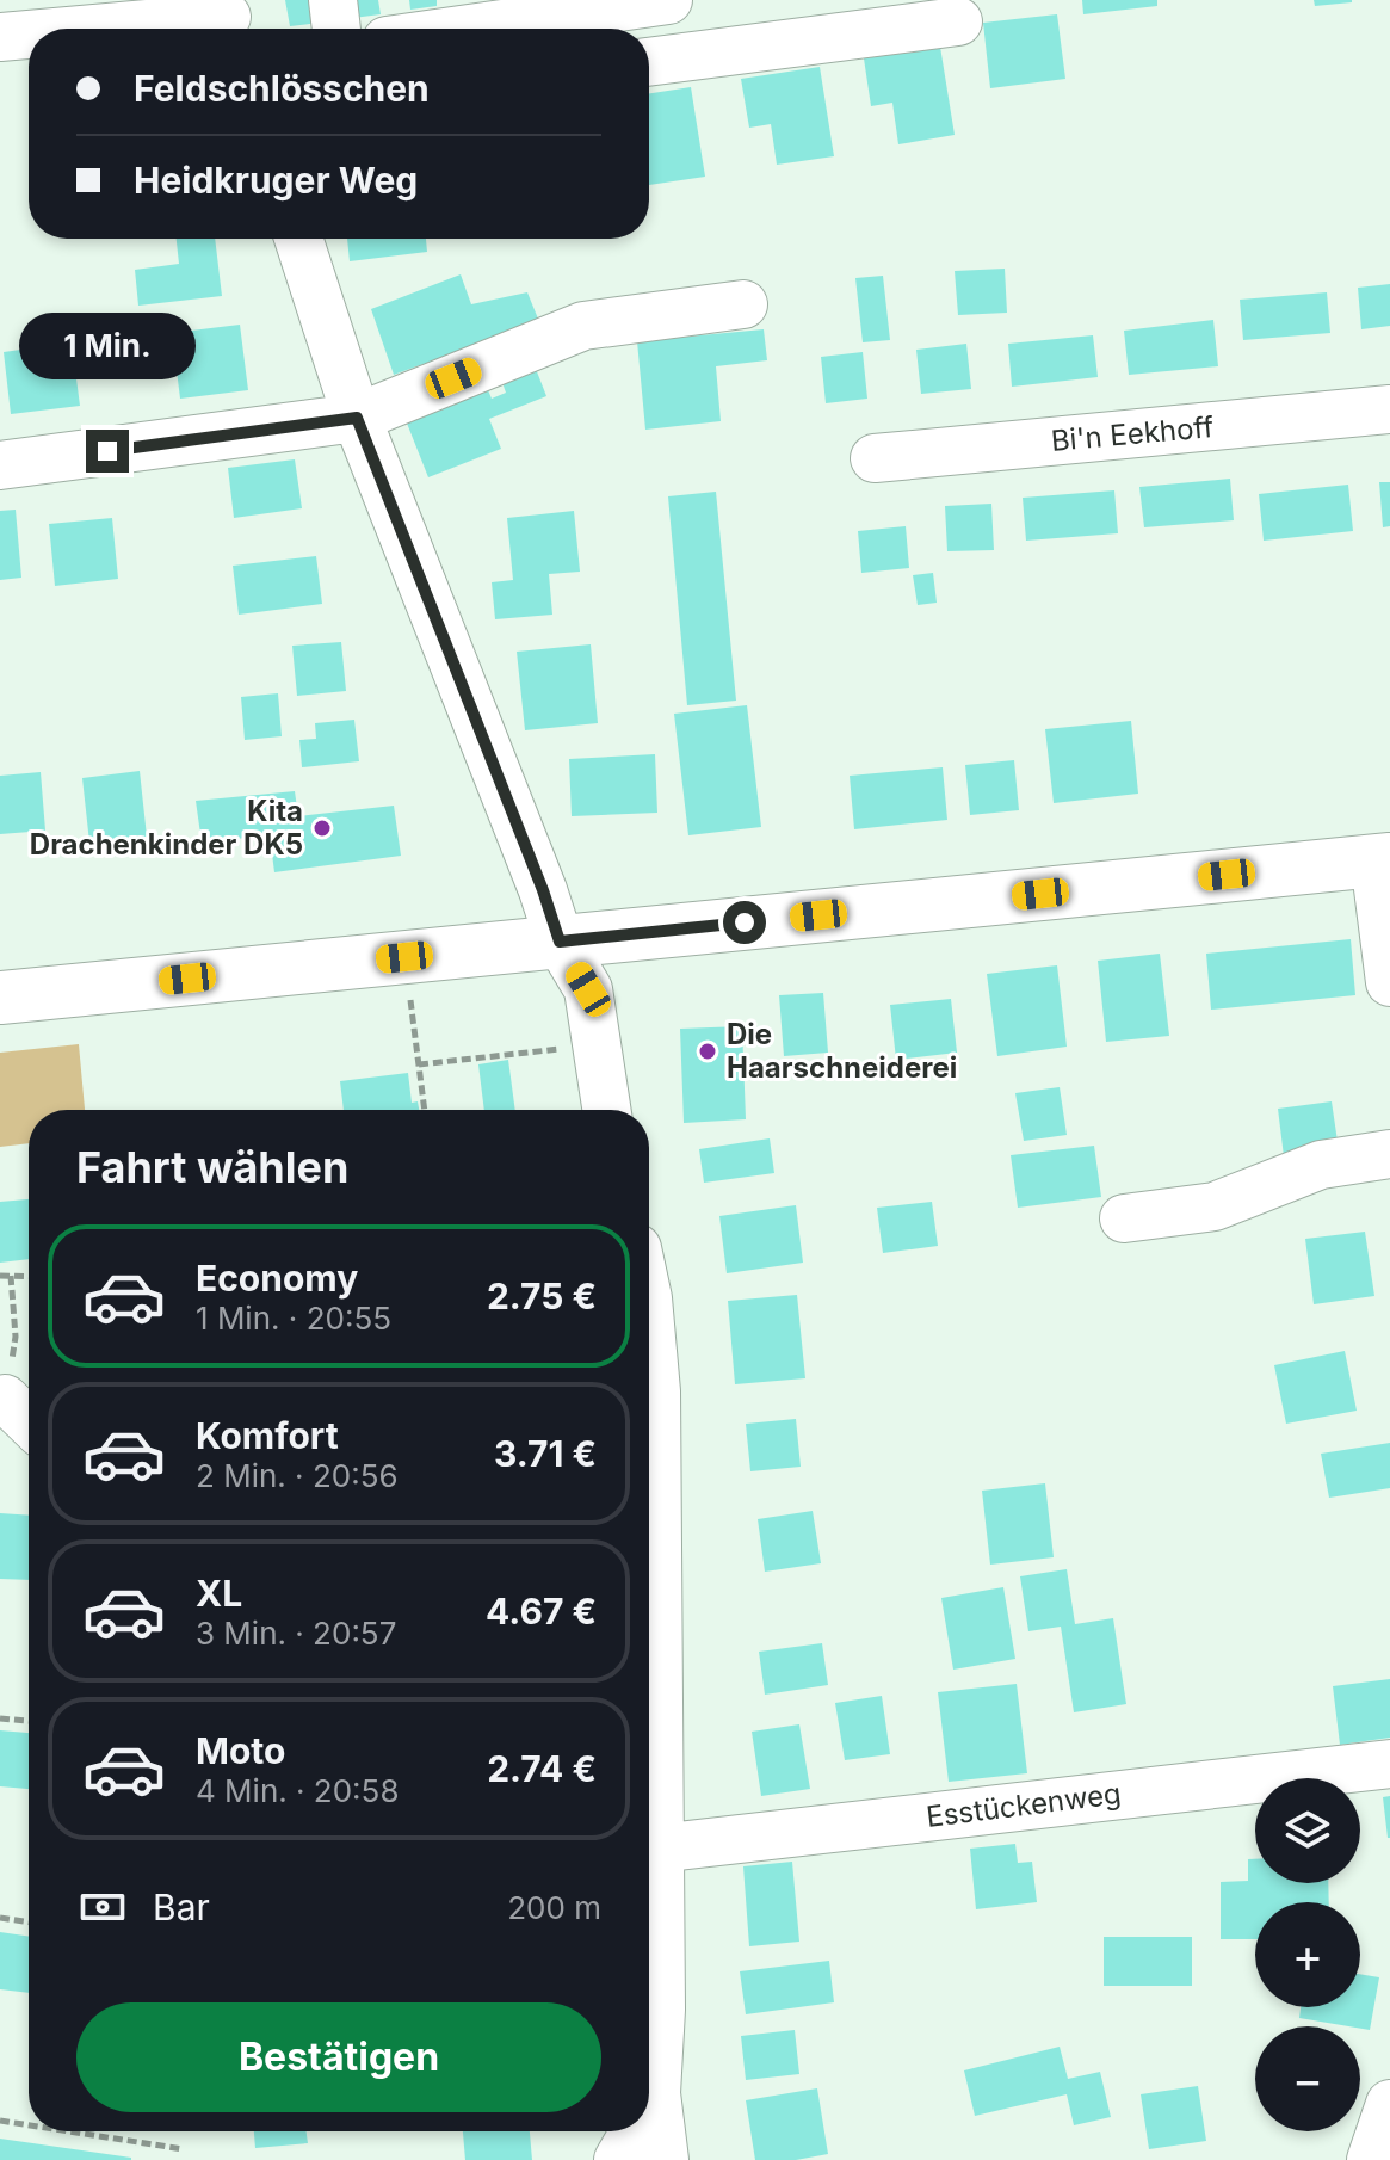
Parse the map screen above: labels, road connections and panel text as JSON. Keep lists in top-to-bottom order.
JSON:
{
  "streets": {
    "street": ["Bi'n Eekhoff", "Esstückenweg"]
  },
  "places": ["Kita Drachenkinder DK5", "Die Haarschneiderei"],
  "page": {
    "banner": ["Feldschlösschen", "Heidkruger Weg"],
    "bubble": "1 Min.",
    "heading": "Fahrt wählen",
    "list": [
      {
        "name": "Economy",
        "note": "1 Min. · 20:55",
        "value": "2.75 €"
      },
      {
        "name": "Komfort",
        "note": "2 Min. · 20:56",
        "value": "3.71 €"
      },
      {
        "name": "XL",
        "note": "3 Min. · 20:57",
        "value": "4.67 €"
      },
      {
        "name": "Moto",
        "note": "4 Min. · 20:58",
        "value": "2.74 €"
      }
    ],
    "map_buttons": ["+", "−"],
    "pay": ["Bar", "200 m"],
    "buttons": "Bestätigen"
  }
}
